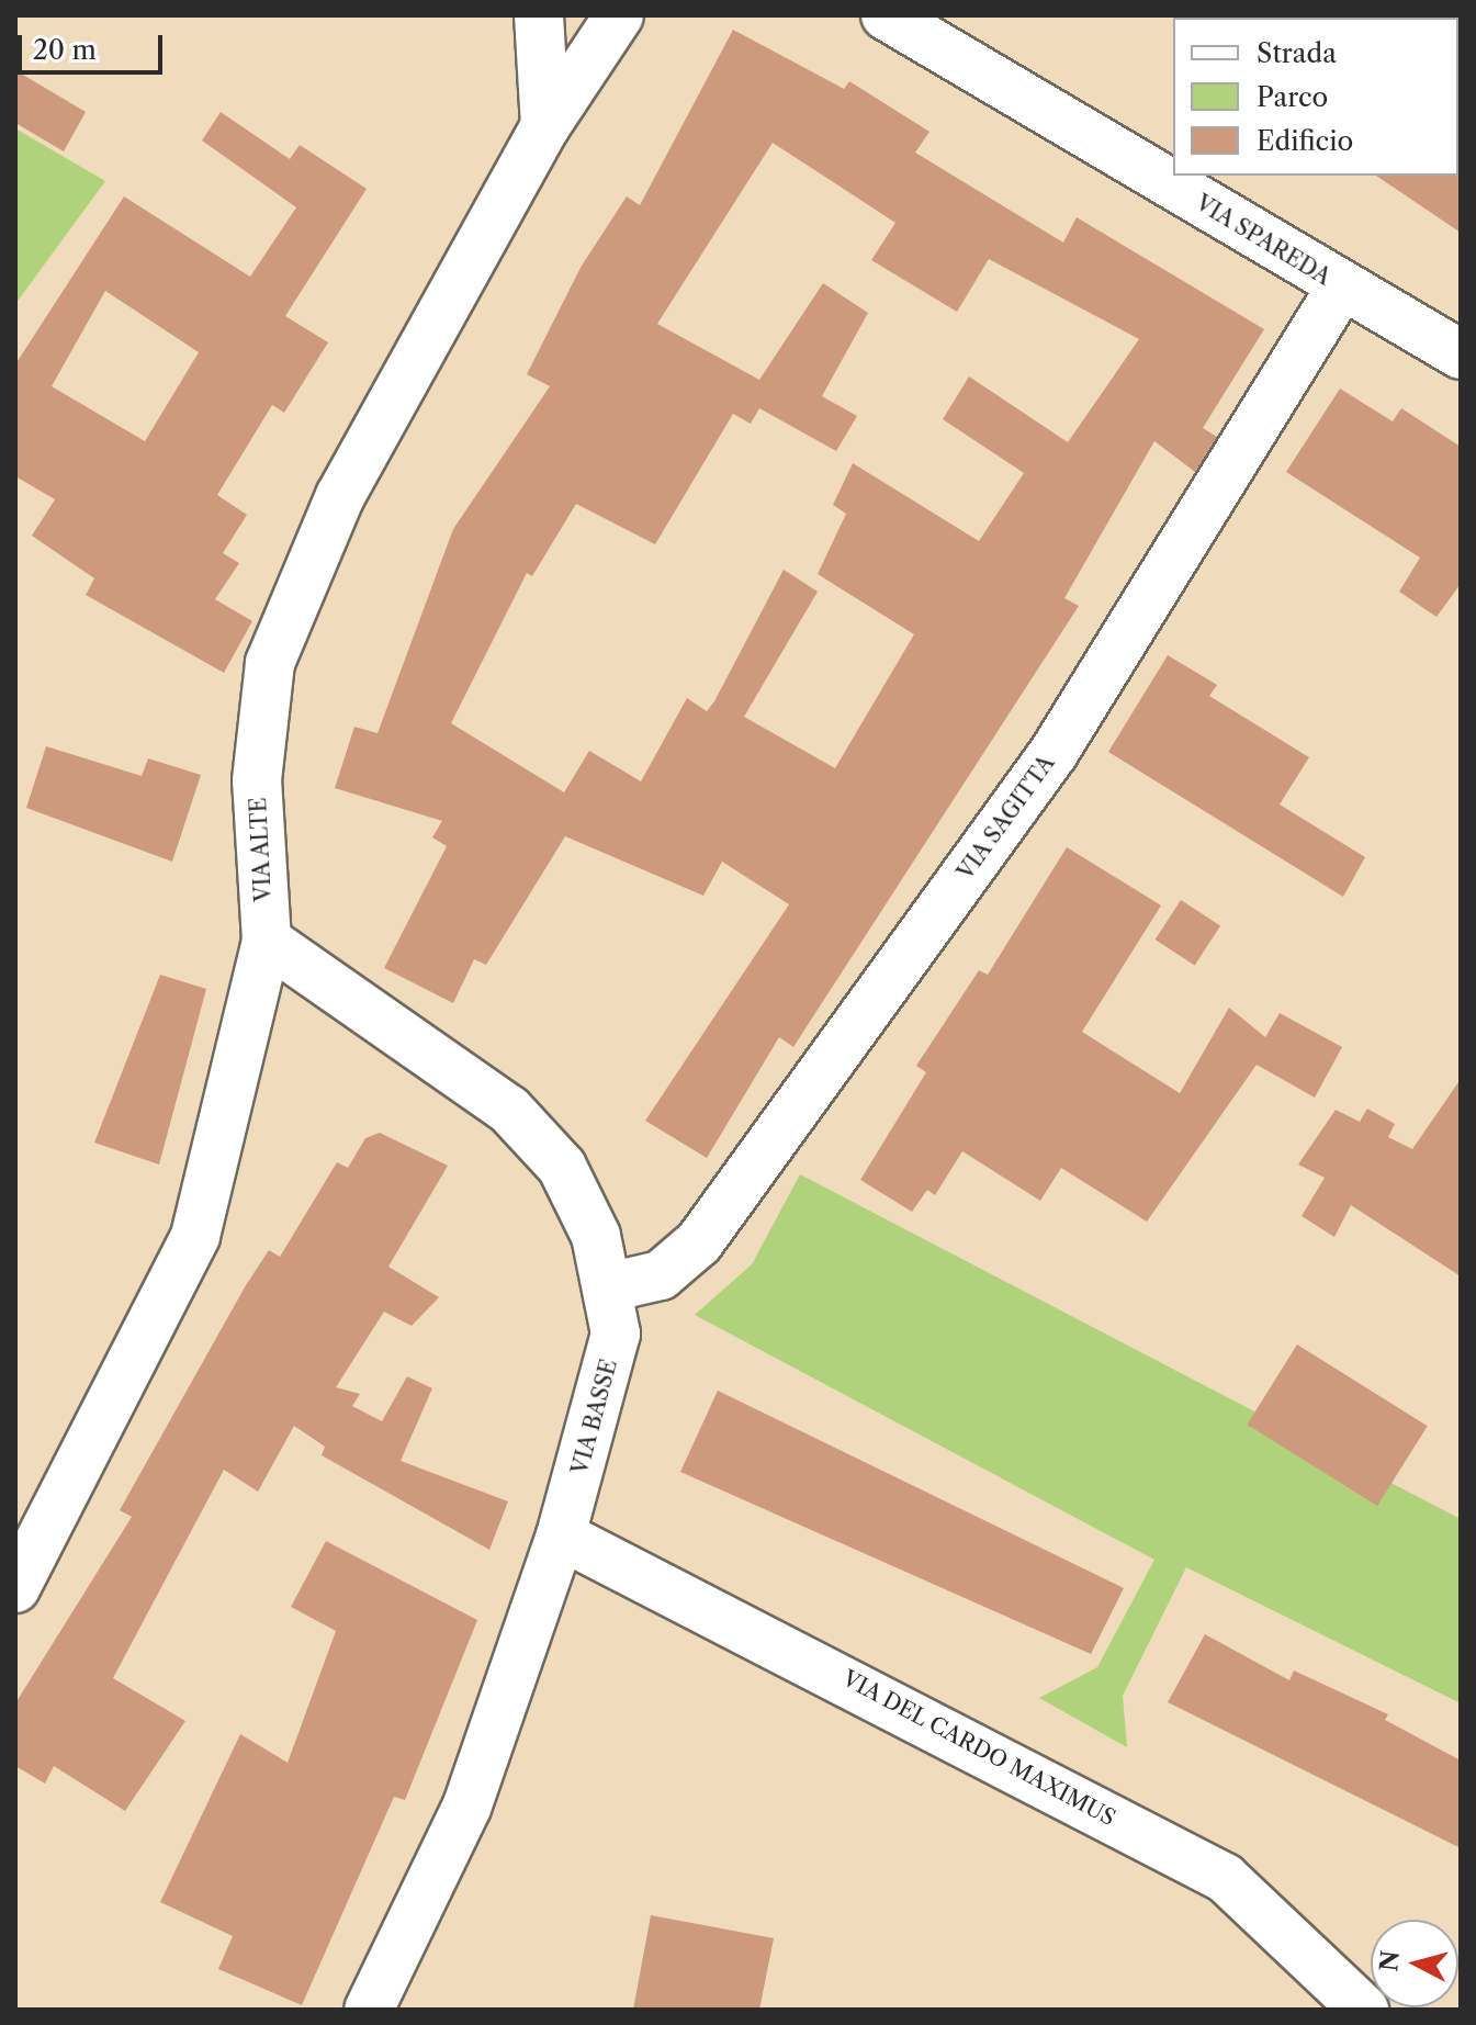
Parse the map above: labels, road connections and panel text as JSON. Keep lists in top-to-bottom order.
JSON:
{
  "streets": {
    "street": [
      "VIA SPAREDA",
      "VIA SAGITTA",
      "VIA ALTE",
      "VIA BASSE",
      "VIA DEL CARDO MAXIMUS"
    ]
  },
  "crossings": [
    ["VIA SPAREDA", "VIA SAGITTA"],
    ["VIA SAGITTA", "VIA BASSE"],
    ["VIA ALTE", "VIA BASSE"],
    ["VIA BASSE", "VIA DEL CARDO MAXIMUS"]
  ],
  "legend": ["Strada", "Parco", "Edificio"],
  "scale_bar": "20 m",
  "north": "left"
}
